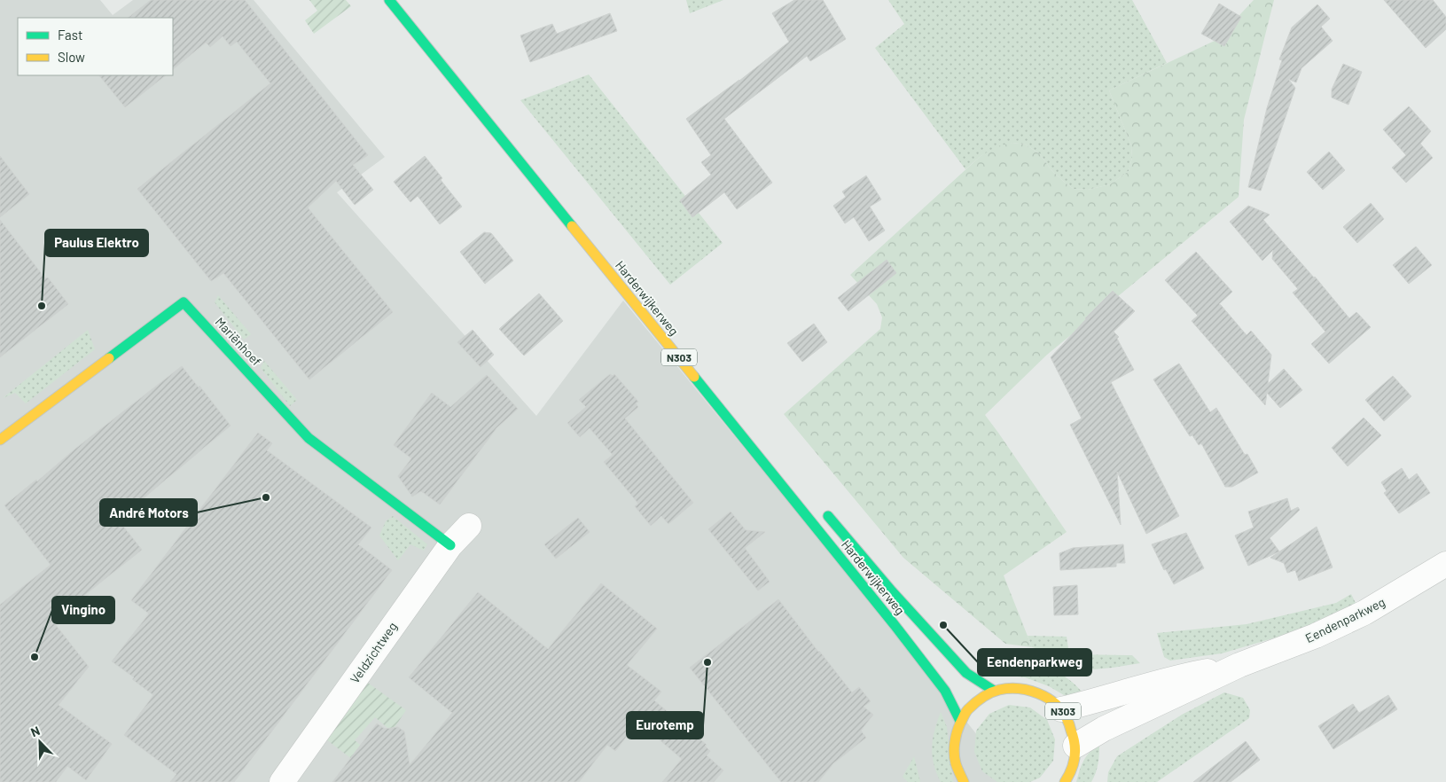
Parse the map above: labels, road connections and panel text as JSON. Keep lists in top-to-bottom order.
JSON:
{
  "streets": {
    "main road": ["Harderwijkerweg", "Mariënhoef", "N303"],
    "street": ["Eendenparkweg", "Veldzichtweg"]
  },
  "crossings": [
    ["Harderwijkerweg", "N303"],
    ["Mariënhoef", "Veldzichtweg"],
    ["N303", "Eendenparkweg"]
  ],
  "places": [
    "Paulus Elektro",
    "André Motors",
    "Eendenparkweg",
    "Vingino",
    "Eurotemp"
  ],
  "legend": ["Fast", "Slow"],
  "north": "top left"
}
